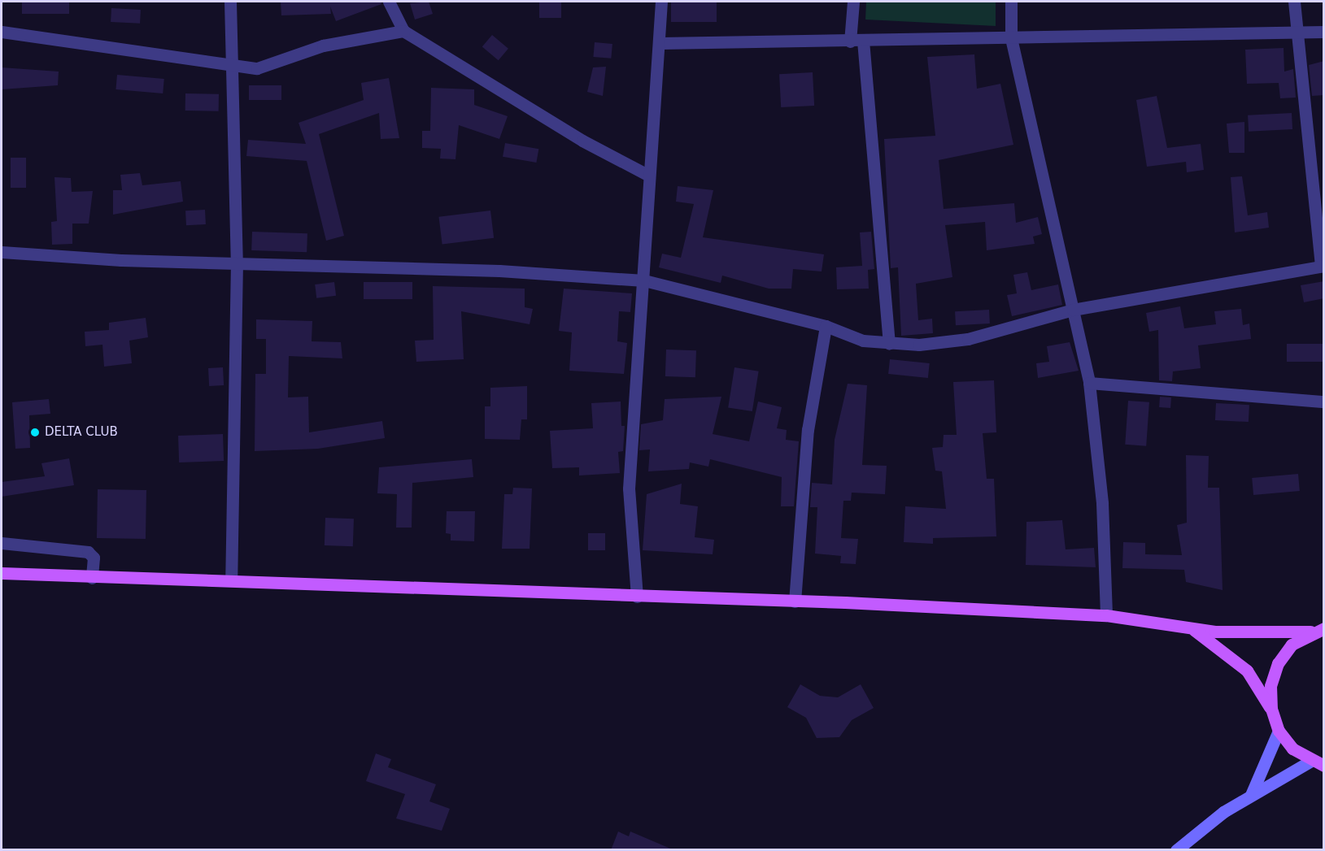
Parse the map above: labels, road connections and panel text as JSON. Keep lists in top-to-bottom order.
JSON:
{
  "places": ["DELTA CLUB"]
}
